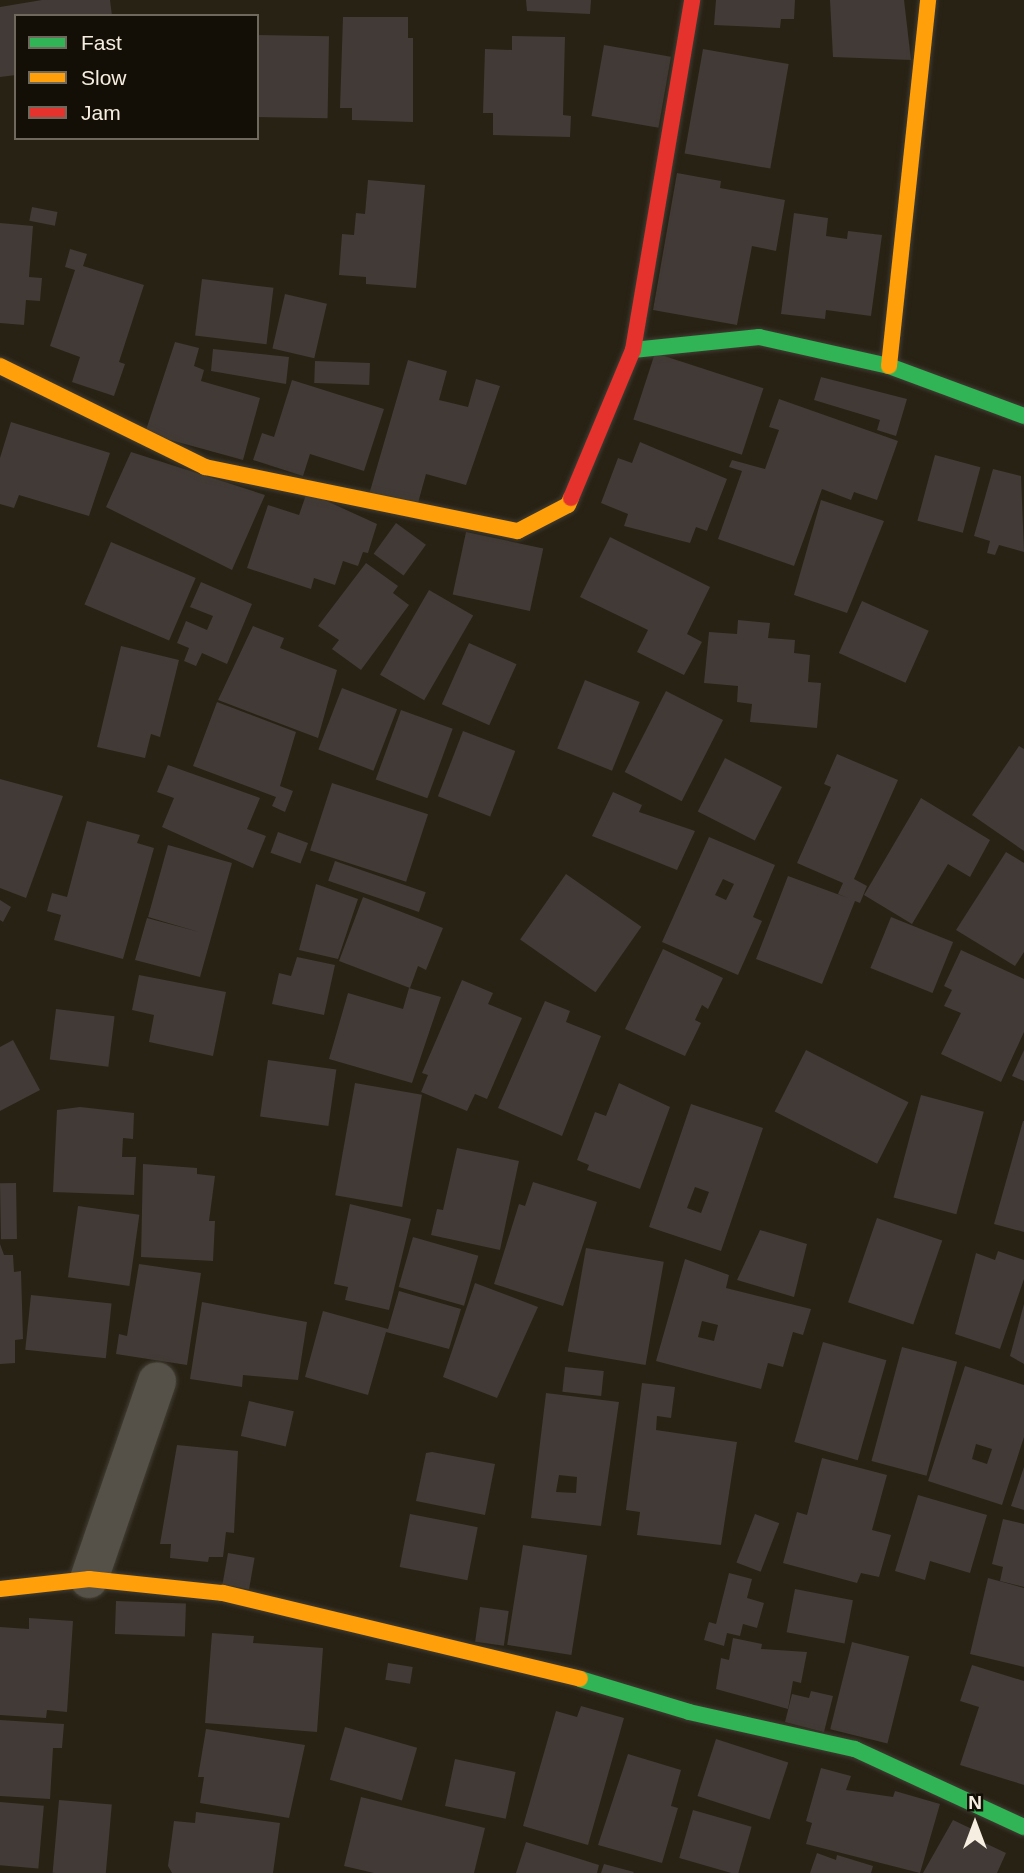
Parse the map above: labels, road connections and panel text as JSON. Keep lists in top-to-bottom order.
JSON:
{
  "legend": ["Fast", "Slow", "Jam"],
  "north": "top"
}
